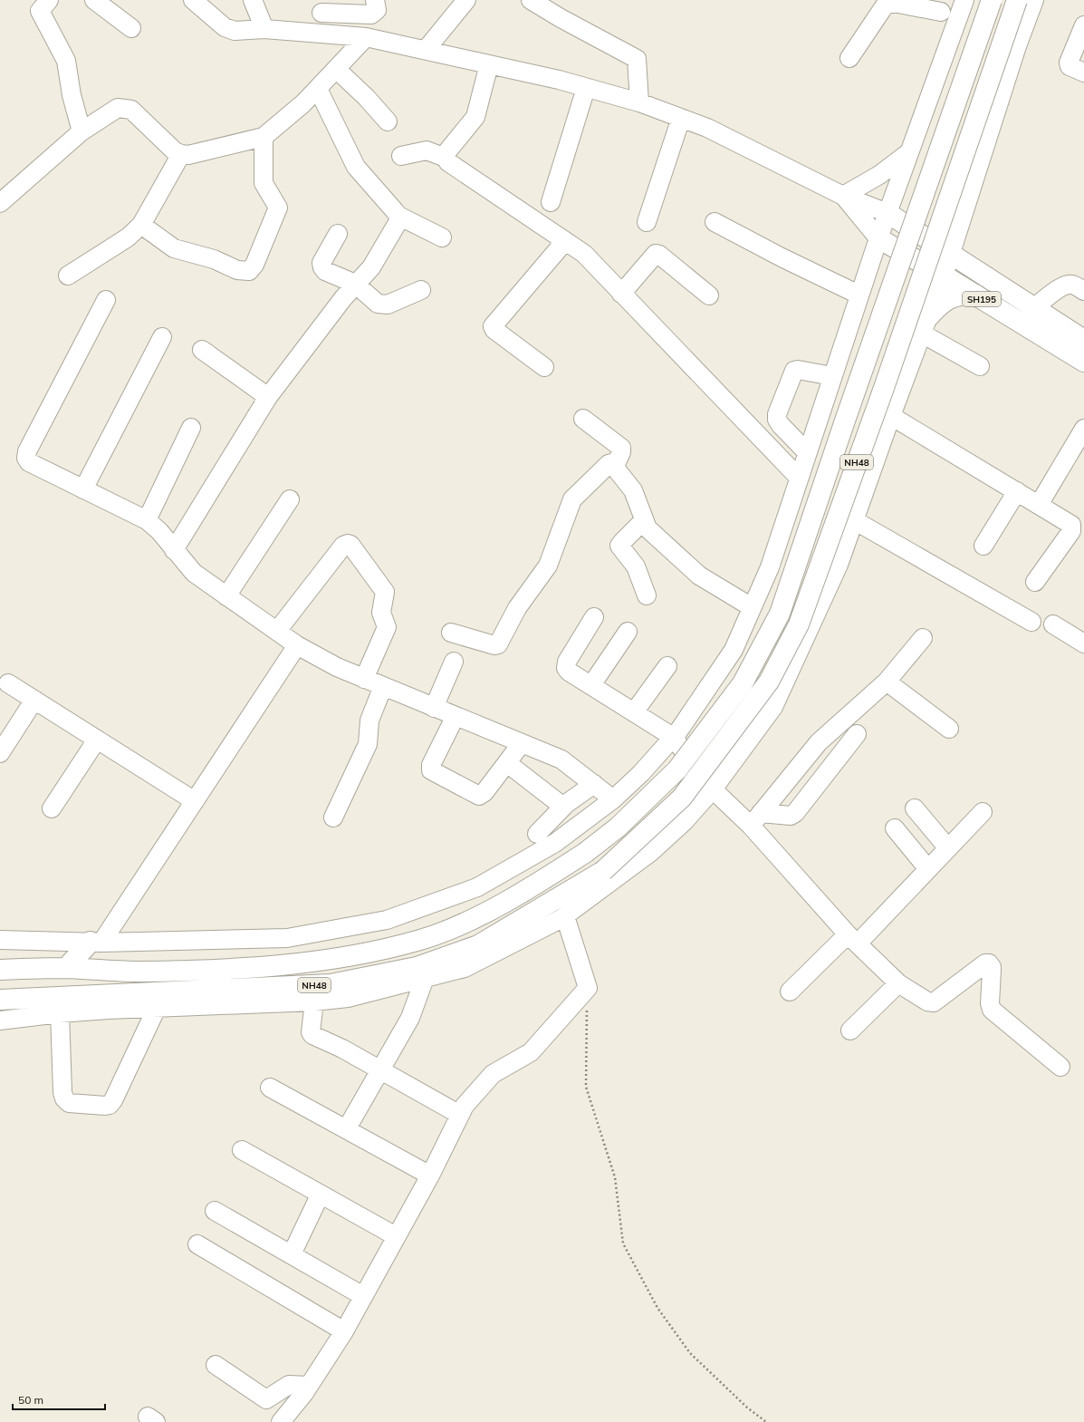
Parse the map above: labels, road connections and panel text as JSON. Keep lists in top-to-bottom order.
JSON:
{
  "streets": {
    "main road": ["SH195", "NH48"]
  },
  "scale_bar": "50 m"
}
